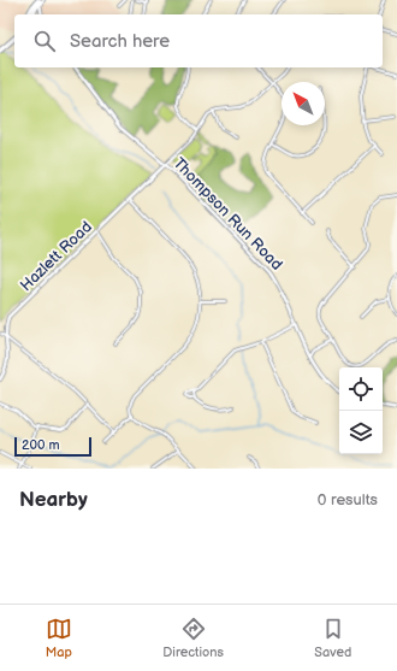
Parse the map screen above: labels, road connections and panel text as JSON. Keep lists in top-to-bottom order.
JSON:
{
  "streets": {
    "street": ["Thompson Run Road", "Hazlett Road"]
  },
  "crossings": [
    ["Thompson Run Road", "Hazlett Road"]
  ],
  "scale_bar": "200 m",
  "north": "top left",
  "page": {
    "search": "Search here",
    "scale": "200 m",
    "heading": ["Nearby", "0 results"],
    "nav": ["Map", "Directions", "Saved"]
  }
}
